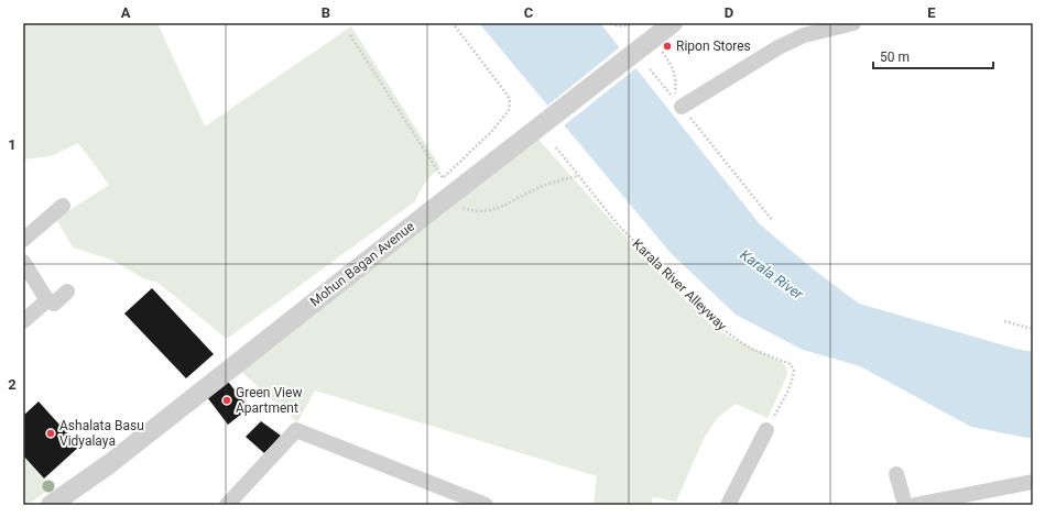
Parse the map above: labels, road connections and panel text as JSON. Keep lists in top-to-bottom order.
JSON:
{
  "streets": {
    "street": ["Mohun Bagan Avenue"],
    "path": ["Karala River Alleyway"]
  },
  "water": ["Karala River"],
  "places": ["Ripon Stores", "Green View Apartment", "Ashalata Basu Vidyalaya"],
  "scale_bar": "50 m",
  "grid": {
    "columns": [
      "A",
      "B",
      "C",
      "D",
      "E"
    ],
    "rows": ["1", "2"]
  }
}
